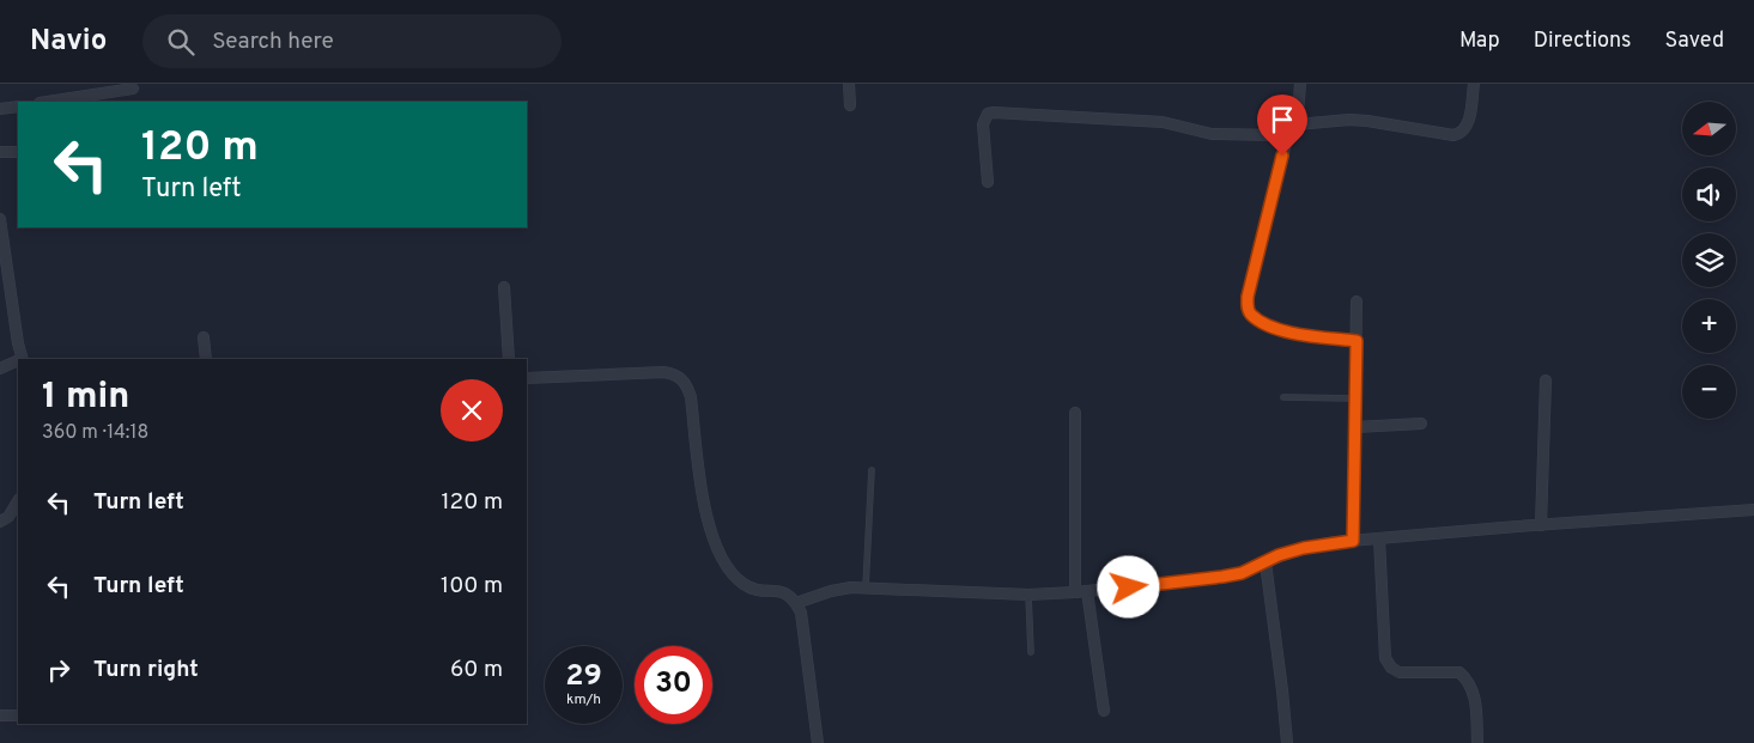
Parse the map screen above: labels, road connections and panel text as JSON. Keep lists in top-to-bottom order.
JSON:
{
  "north": "left",
  "page": {
    "header": "Navio",
    "search": "Search here",
    "nav": ["Map", "Directions", "Saved"],
    "map_buttons": ["+", "−"],
    "turn": ["120 m", "Turn left"],
    "heading": ["1 min", "360 m · 14:18"],
    "list": [
      {
        "name": "Turn left",
        "value": "120 m"
      },
      {
        "name": "Turn left",
        "value": "100 m"
      },
      {
        "name": "Turn right",
        "value": "60 m"
      }
    ],
    "speed": "29 km/h",
    "limit": "30"
  }
}
